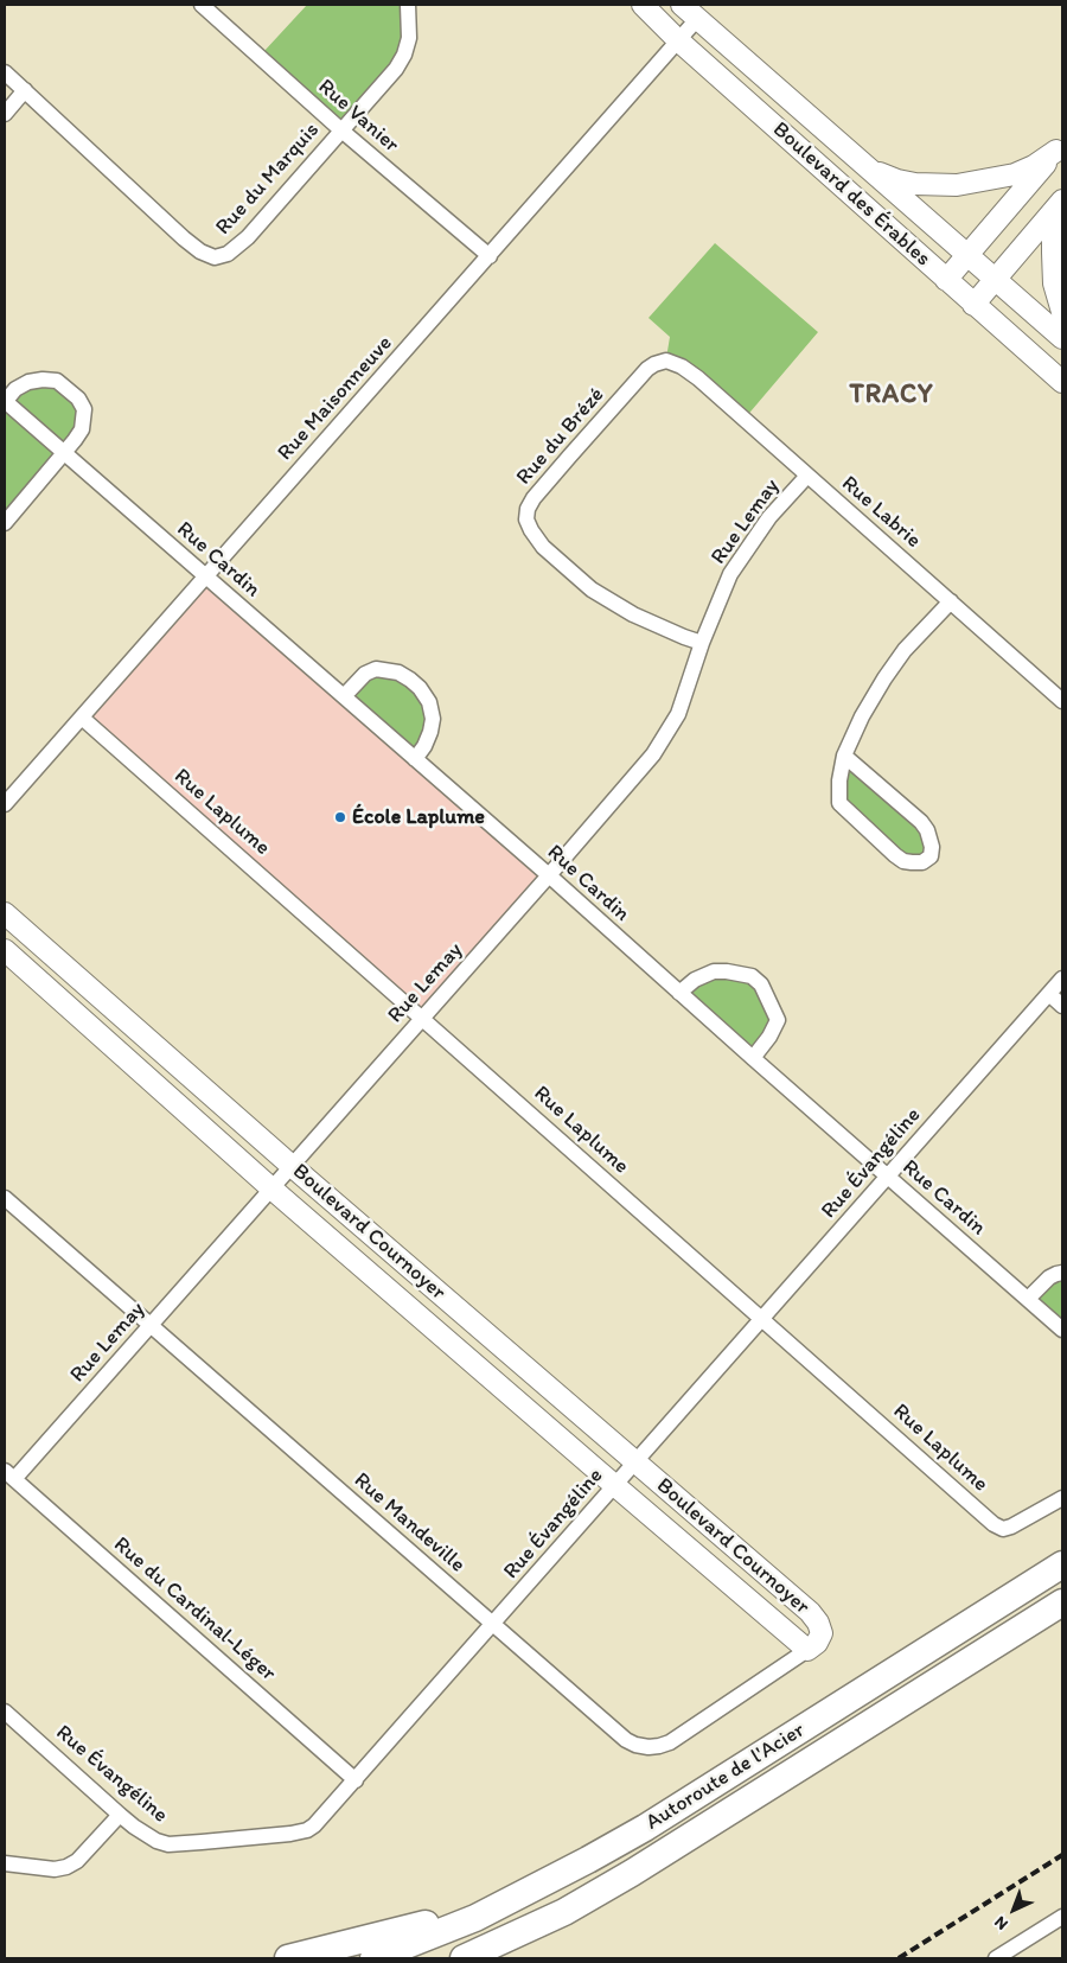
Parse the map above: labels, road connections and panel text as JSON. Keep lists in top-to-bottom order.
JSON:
{
  "streets": {
    "highway": ["Autoroute de l'Acier"],
    "street": [
      "Rue Vanier",
      "Rue du Marquis",
      "Boulevard des Érables",
      "Rue Maisonneuve",
      "Rue du Brézé",
      "Rue Labrie",
      "Rue Lemay",
      "Rue Cardin",
      "Rue Laplume",
      "Rue Évangéline",
      "Boulevard Cournoyer",
      "Rue Mandeville",
      "Rue du Cardinal-Léger"
    ]
  },
  "crossings": [
    ["Rue Vanier", "Rue du Marquis"],
    ["Rue Vanier", "Rue Maisonneuve"],
    ["Boulevard des Érables", "Rue Maisonneuve"],
    ["Rue Maisonneuve", "Rue Cardin"],
    ["Rue Maisonneuve", "Rue Laplume"],
    ["Rue du Brézé", "Rue Labrie"],
    ["Rue du Brézé", "Rue Lemay"],
    ["Rue Labrie", "Rue Lemay"],
    ["Rue Lemay", "Rue Cardin"],
    ["Rue Lemay", "Rue Laplume"],
    ["Rue Lemay", "Boulevard Cournoyer"],
    ["Rue Lemay", "Rue Mandeville"],
    ["Rue Lemay", "Rue du Cardinal-Léger"],
    ["Rue Cardin", "Rue Évangéline"],
    ["Rue Laplume", "Rue Évangéline"],
    ["Rue Évangéline", "Boulevard Cournoyer"],
    ["Rue Évangéline", "Rue Mandeville"],
    ["Rue Évangéline", "Rue du Cardinal-Léger"],
    ["Boulevard Cournoyer", "Rue Mandeville"]
  ],
  "districts": ["TRACY"],
  "places": ["École Laplume"],
  "north": "bottom left"
}
